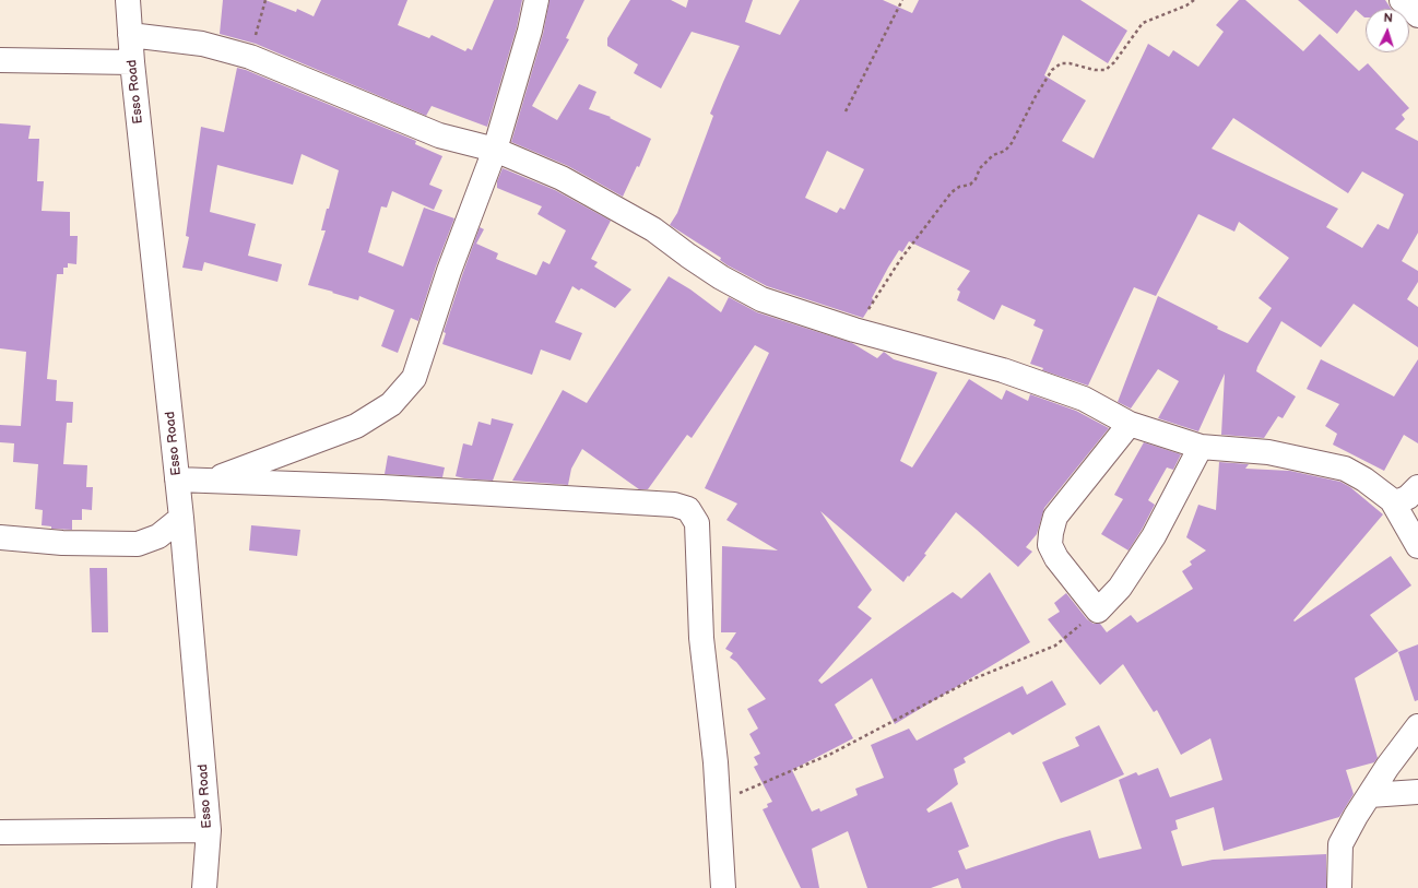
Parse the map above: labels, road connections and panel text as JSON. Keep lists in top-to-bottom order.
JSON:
{
  "streets": {
    "street": ["Esso Road"]
  },
  "north": "top"
}
